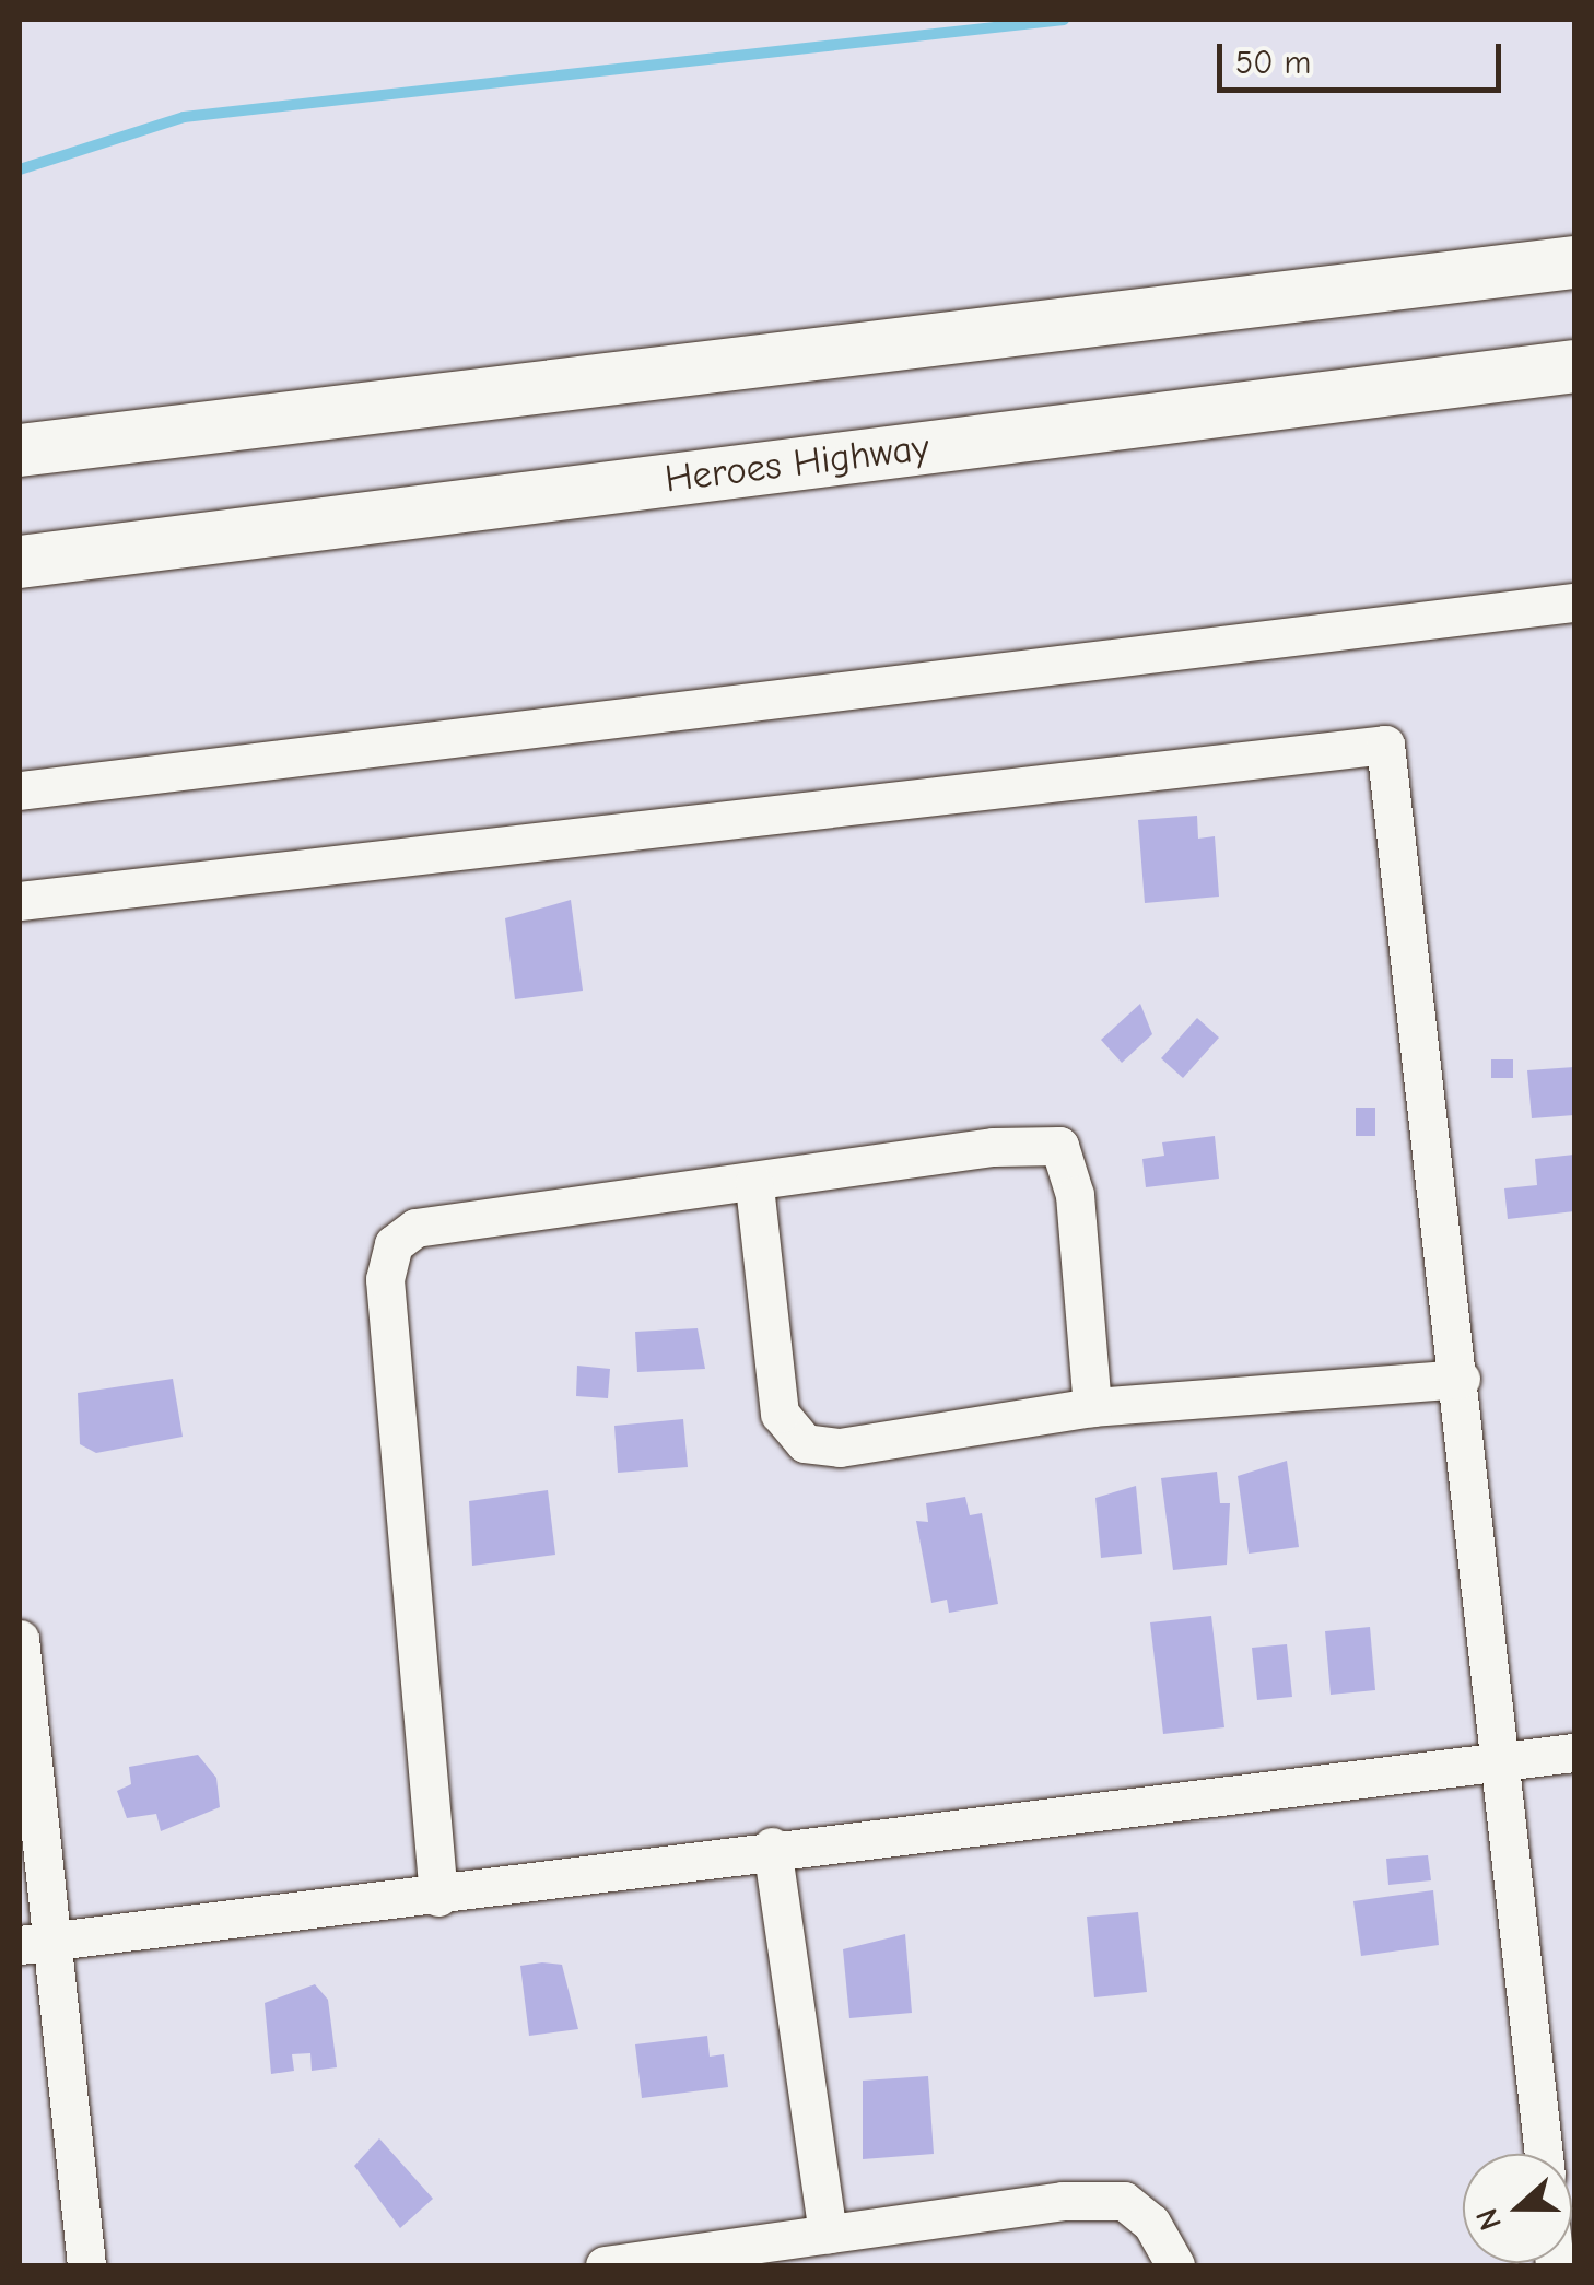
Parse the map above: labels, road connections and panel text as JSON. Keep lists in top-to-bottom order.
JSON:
{
  "streets": {
    "main road": ["Heroes Highway"]
  },
  "scale_bar": "50 m",
  "north": "left"
}
